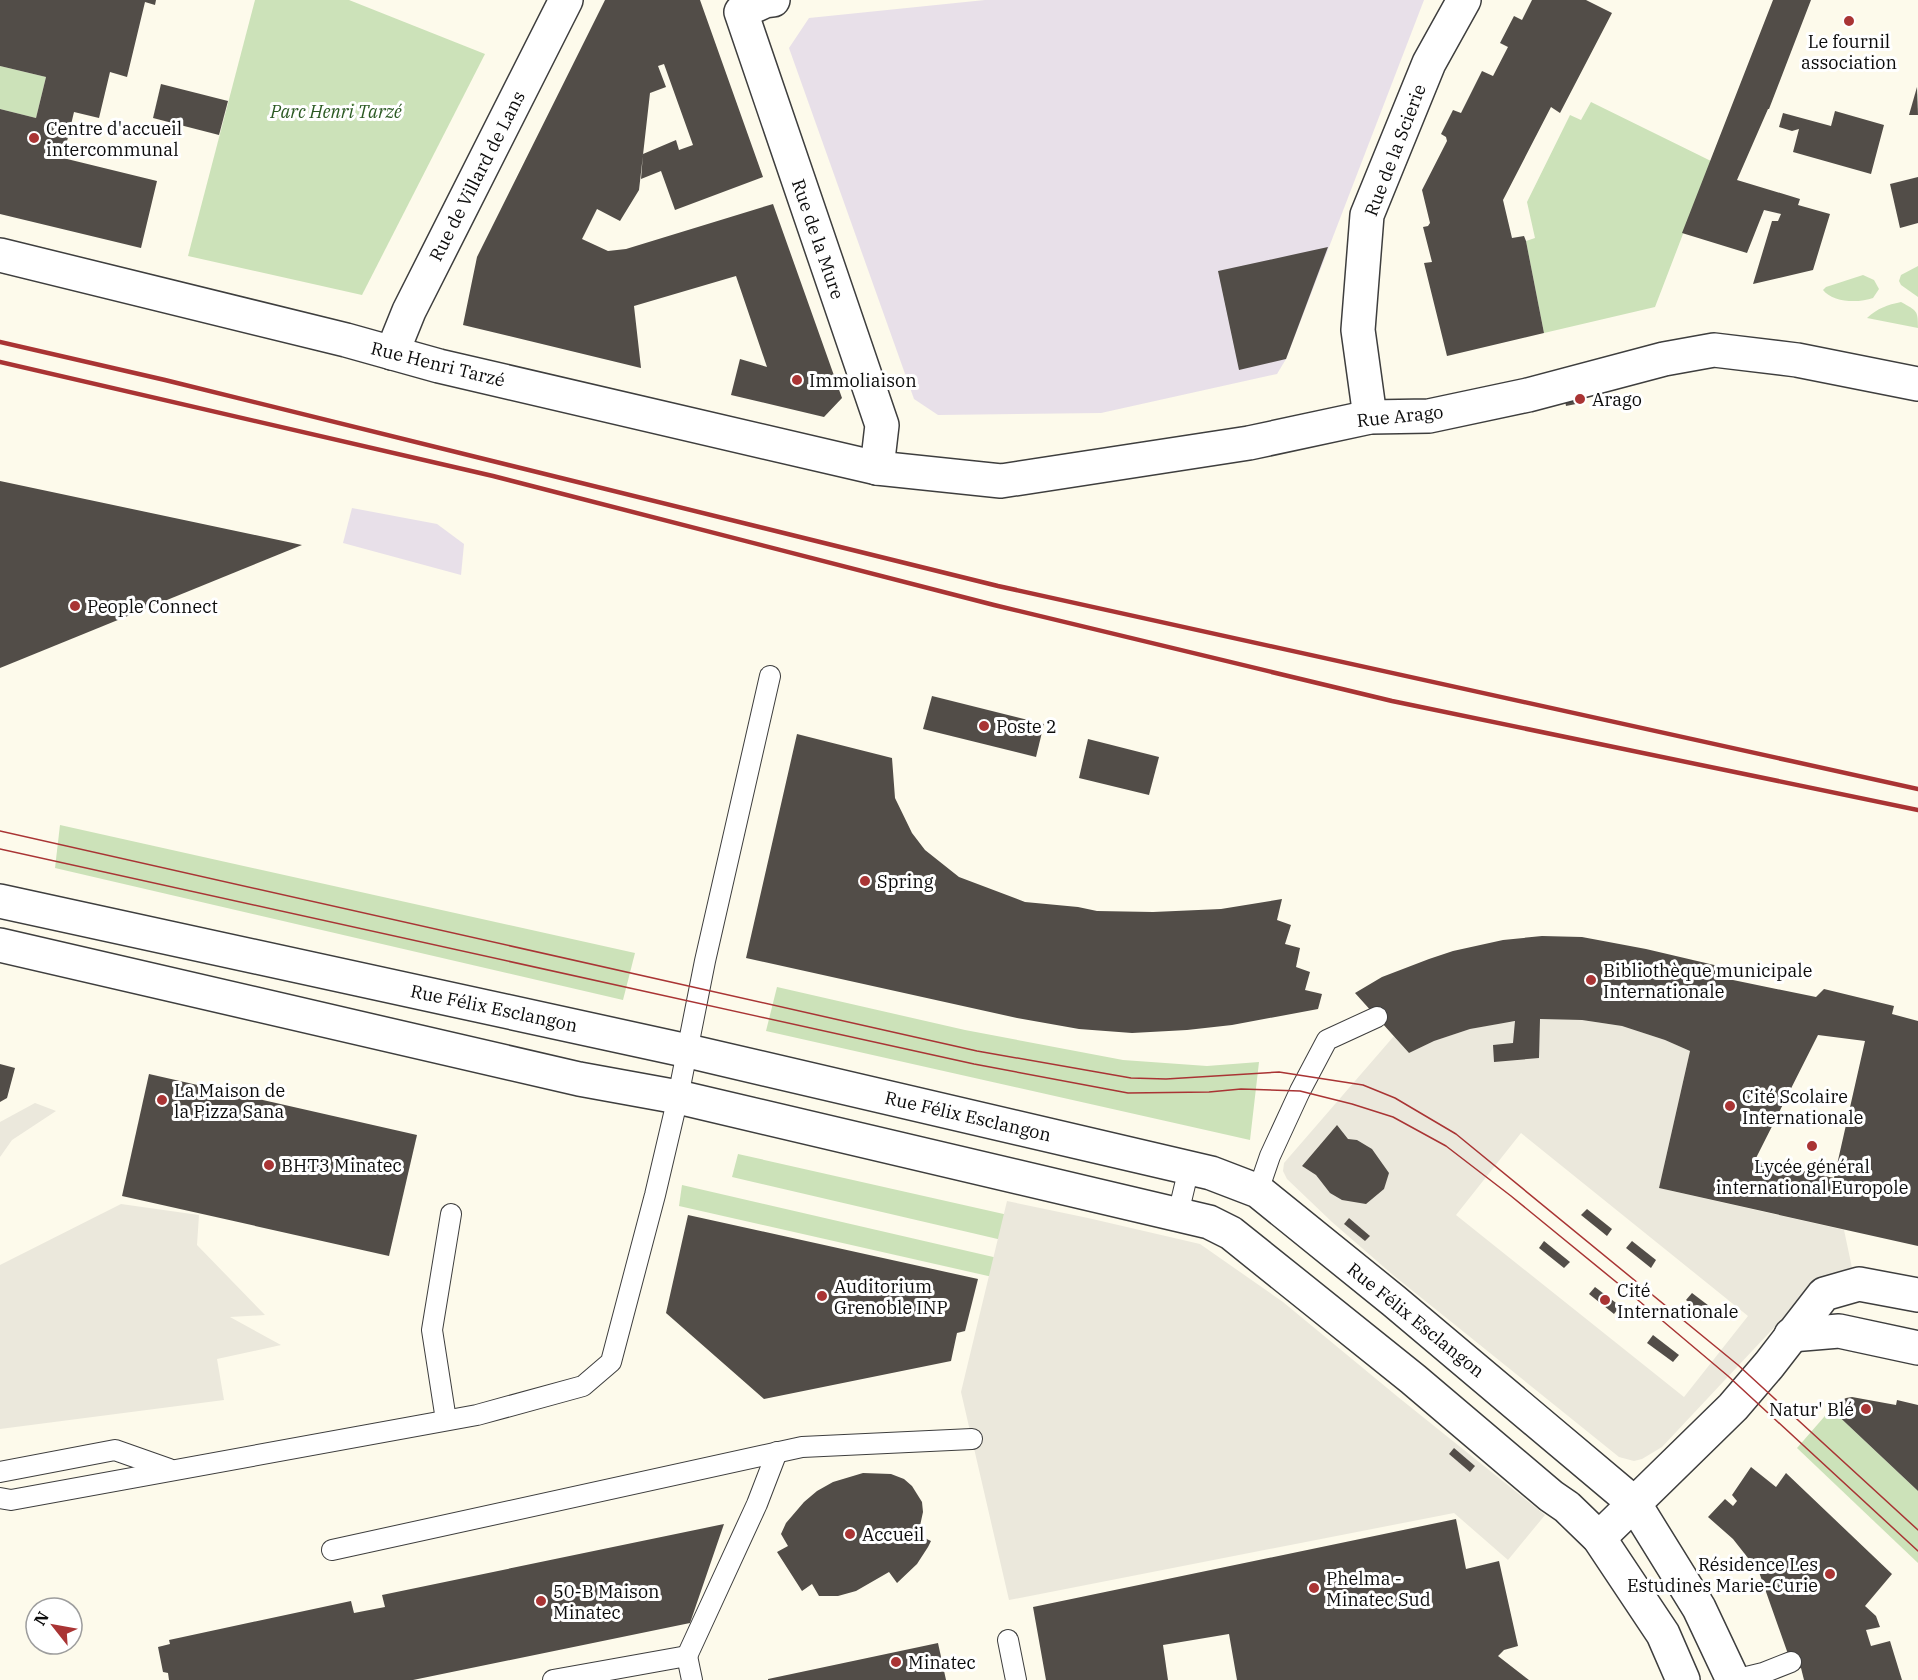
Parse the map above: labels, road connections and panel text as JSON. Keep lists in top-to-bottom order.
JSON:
{
  "streets": {
    "street": [
      "Rue de la Scierie",
      "Rue de Villard de Lans",
      "Rue de la Mure",
      "Rue Henri Tarzé",
      "Rue Arago",
      "Rue Félix Esclangon"
    ]
  },
  "crossings": [
    ["Rue de la Scierie", "Rue Arago"],
    ["Rue de Villard de Lans", "Rue Henri Tarzé"],
    ["Rue de la Mure", "Rue Henri Tarzé"],
    ["Rue de la Mure", "Rue Arago"],
    ["Rue Henri Tarzé", "Rue Arago"]
  ],
  "parks": ["Parc Henri Tarzé"],
  "places": [
    "Le fournil association",
    "Centre d'accueil intercommunal",
    "Immoliaison",
    "Arago",
    "People Connect",
    "Poste 2",
    "Spring",
    "Bibliothèque municipale Internationale",
    "La Maison de la Pizza Sana",
    "Cité Scolaire Internationale",
    "Lycée général international Europole",
    "BHT3 Minatec",
    "Auditorium Grenoble INP",
    "Cité Internationale",
    "Natur' Blé",
    "Accueil",
    "Résidence Les Estudines Marie-Curie",
    "Phelma - Minatec Sud",
    "50-B Maison Minatec",
    "Minatec"
  ],
  "north": "top left"
}
